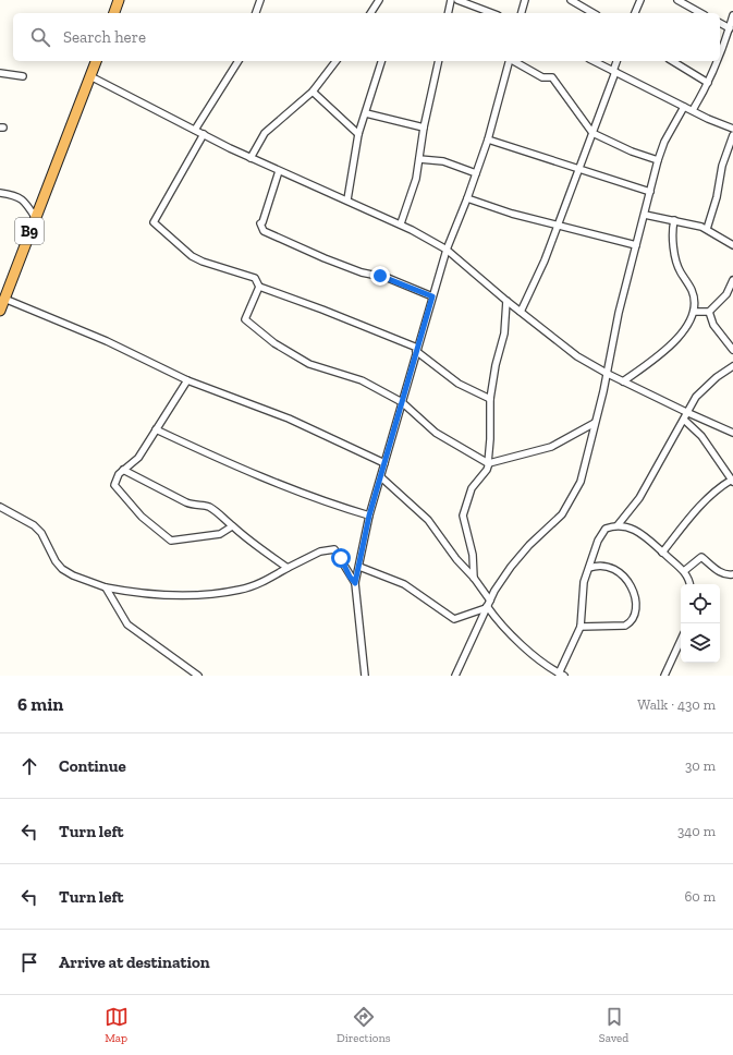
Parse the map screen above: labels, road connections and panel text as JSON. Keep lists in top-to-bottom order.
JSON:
{
  "streets": {
    "highway": ["B9"]
  },
  "page": {
    "search": "Search here",
    "heading": ["6 min", "Walk · 430 m"],
    "list": [
      ["Continue", "30 m"],
      ["Turn left", "340 m"],
      ["Turn left", "60 m"],
      "Arrive at destination"
    ],
    "nav": ["Map", "Directions", "Saved"]
  }
}
